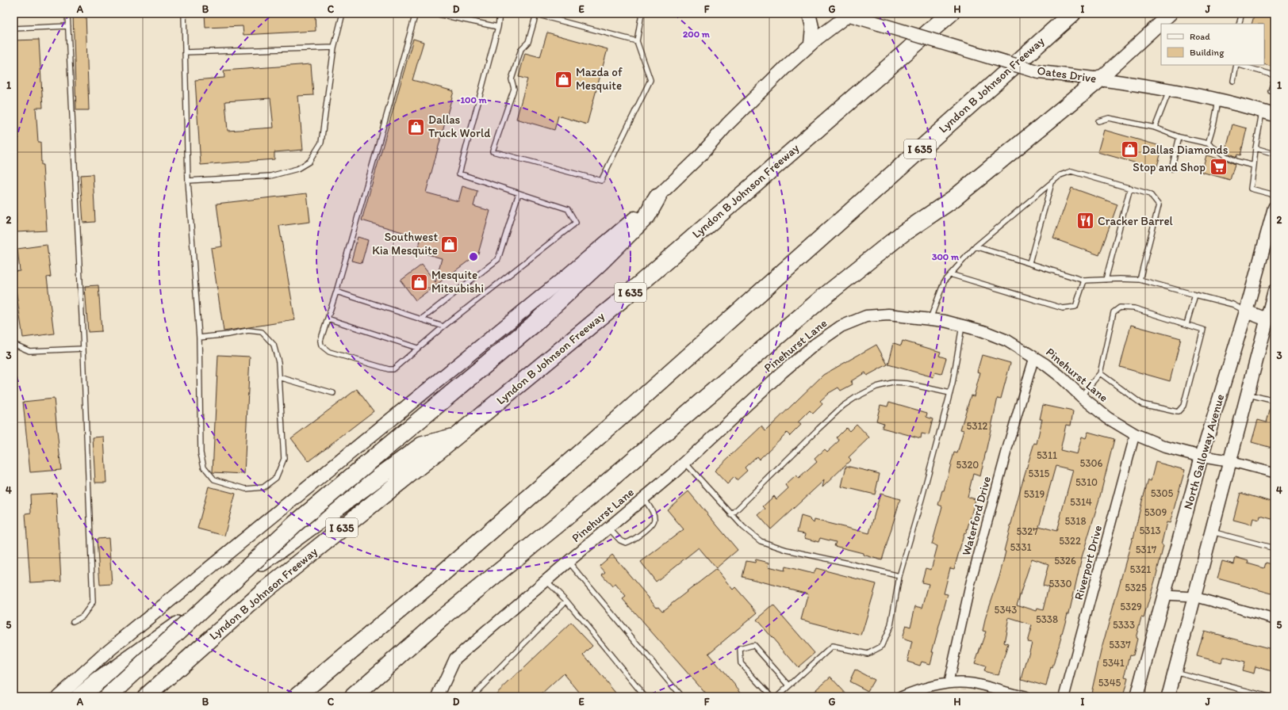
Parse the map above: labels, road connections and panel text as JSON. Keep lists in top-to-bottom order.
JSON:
{
  "streets": {
    "highway": ["Lyndon B Johnson Freeway", "I 635"],
    "main road": ["Oates Drive", "North Galloway Avenue"],
    "street": ["Pinehurst Lane", "Waterford Drive", "Riverport Drive"]
  },
  "crossings": [
    ["Pinehurst Lane", "North Galloway Avenue"],
    ["Pinehurst Lane", "Waterford Drive"],
    ["Pinehurst Lane", "Riverport Drive"]
  ],
  "places": {
    "shop": [
      "Mazda of Mesquite",
      "Dallas Truck World",
      "Dallas Diamonds",
      "Southwest Kia Mesquite",
      "Mesquite Mitsubishi"
    ],
    "supermarket": ["Stop and Shop"],
    "restaurant": ["Cracker Barrel"]
  },
  "house_numbers": [
    "5312",
    "5311",
    "5306",
    "5320",
    "5315",
    "5310",
    "5305",
    "5319",
    "5314",
    "5309",
    "5318",
    "5313",
    "5327",
    "5322",
    "5331",
    "5317",
    "5326",
    "5321",
    "5330",
    "5325",
    "5329",
    "5343",
    "5338",
    "5333",
    "5337",
    "5341",
    "5345"
  ],
  "legend": ["Road", "Building"],
  "grid": {
    "columns": [
      "A",
      "B",
      "C",
      "D",
      "E",
      "F",
      "G",
      "H",
      "I",
      "J"
    ],
    "rows": [
      "1",
      "2",
      "3",
      "4",
      "5"
    ]
  },
  "rings": ["200 m", "100 m", "300 m"]
}
